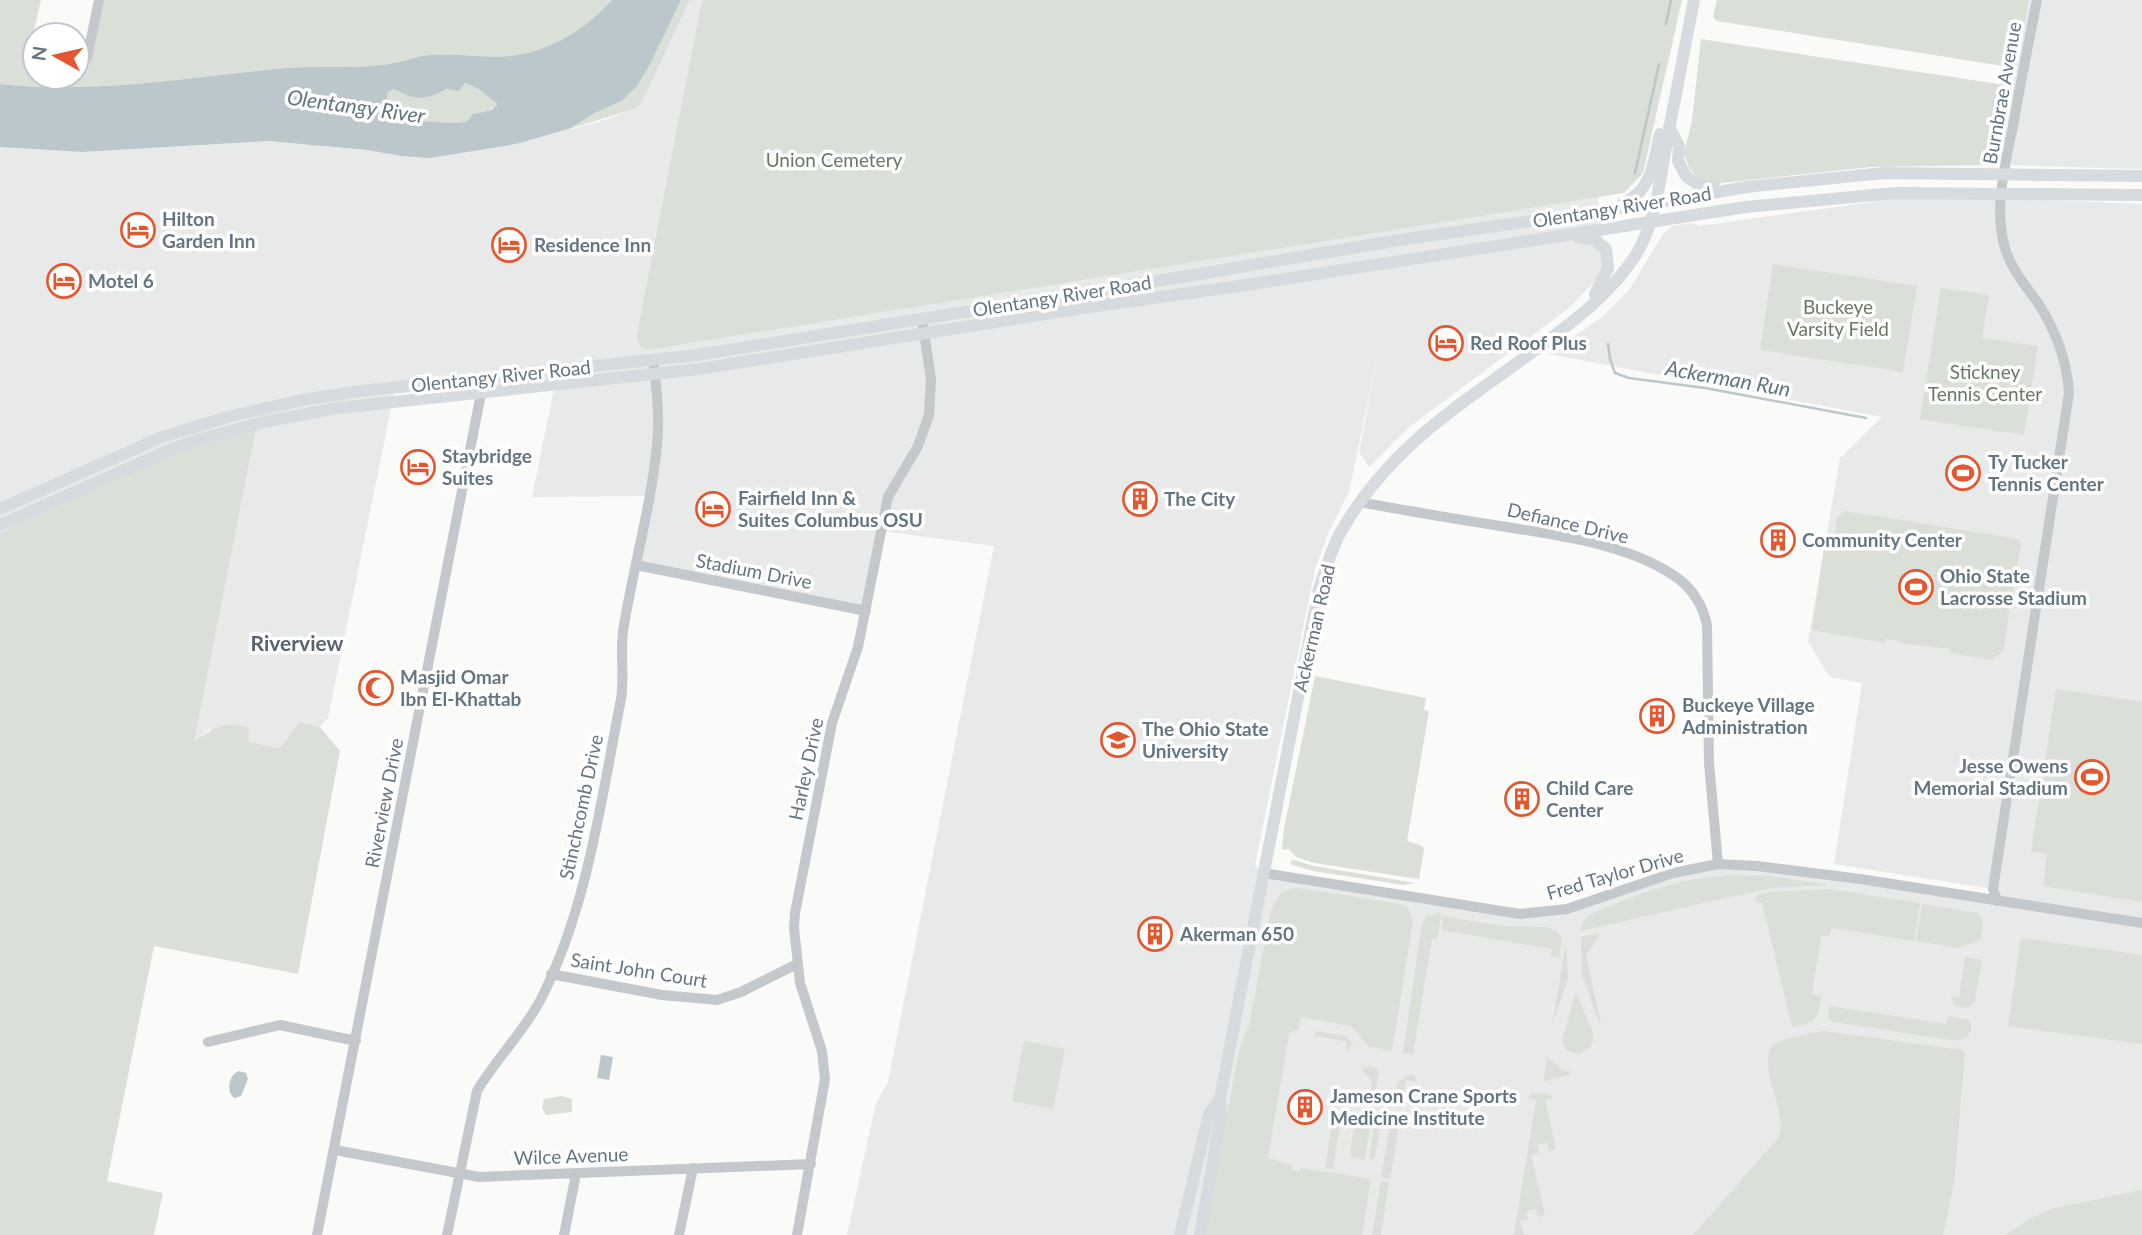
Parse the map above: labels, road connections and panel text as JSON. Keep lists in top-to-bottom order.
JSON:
{
  "streets": {
    "main road": ["Olentangy River Road", "Ackerman Road"],
    "street": [
      "Burnbrae Avenue",
      "Defiance Drive",
      "Stadium Drive",
      "Harley Drive",
      "Riverview Drive",
      "Stinchcomb Drive",
      "Fred Taylor Drive",
      "Saint John Court",
      "Wilce Avenue"
    ]
  },
  "crossings": [
    ["Burnbrae Avenue", "Olentangy River Road"],
    ["Burnbrae Avenue", "Fred Taylor Drive"],
    ["Olentangy River Road", "Ackerman Road"],
    ["Olentangy River Road", "Harley Drive"],
    ["Olentangy River Road", "Riverview Drive"],
    ["Olentangy River Road", "Stinchcomb Drive"],
    ["Defiance Drive", "Ackerman Road"],
    ["Defiance Drive", "Fred Taylor Drive"],
    ["Stadium Drive", "Harley Drive"],
    ["Stadium Drive", "Stinchcomb Drive"],
    ["Ackerman Road", "Fred Taylor Drive"],
    ["Harley Drive", "Saint John Court"],
    ["Harley Drive", "Wilce Avenue"],
    ["Riverview Drive", "Wilce Avenue"],
    ["Stinchcomb Drive", "Saint John Court"],
    ["Stinchcomb Drive", "Wilce Avenue"]
  ],
  "districts": ["Riverview"],
  "water": ["Olentangy River", "Ackerman Run"],
  "parks": ["Union Cemetery", "Buckeye Varsity Field", "Stickney Tennis Center"],
  "places": {
    "hotel": [
      "Hilton Garden Inn",
      "Residence Inn",
      "Motel 6",
      "Red Roof Plus",
      "Staybridge Suites",
      "Fairfield Inn & Suites Columbus OSU"
    ],
    "sports": ["Ty Tucker Tennis Center", "Ohio State Lacrosse Stadium", "Jesse Owens Memorial Stadium"],
    "building": [
      "The City",
      "Community Center",
      "Buckeye Village Administration",
      "Child Care Center",
      "Akerman 650",
      "Jameson Crane Sports Medicine Institute"
    ],
    "mosque": ["Masjid Omar Ibn El-Khattab"],
    "school or university": ["The Ohio State University"]
  },
  "north": "left"
}
